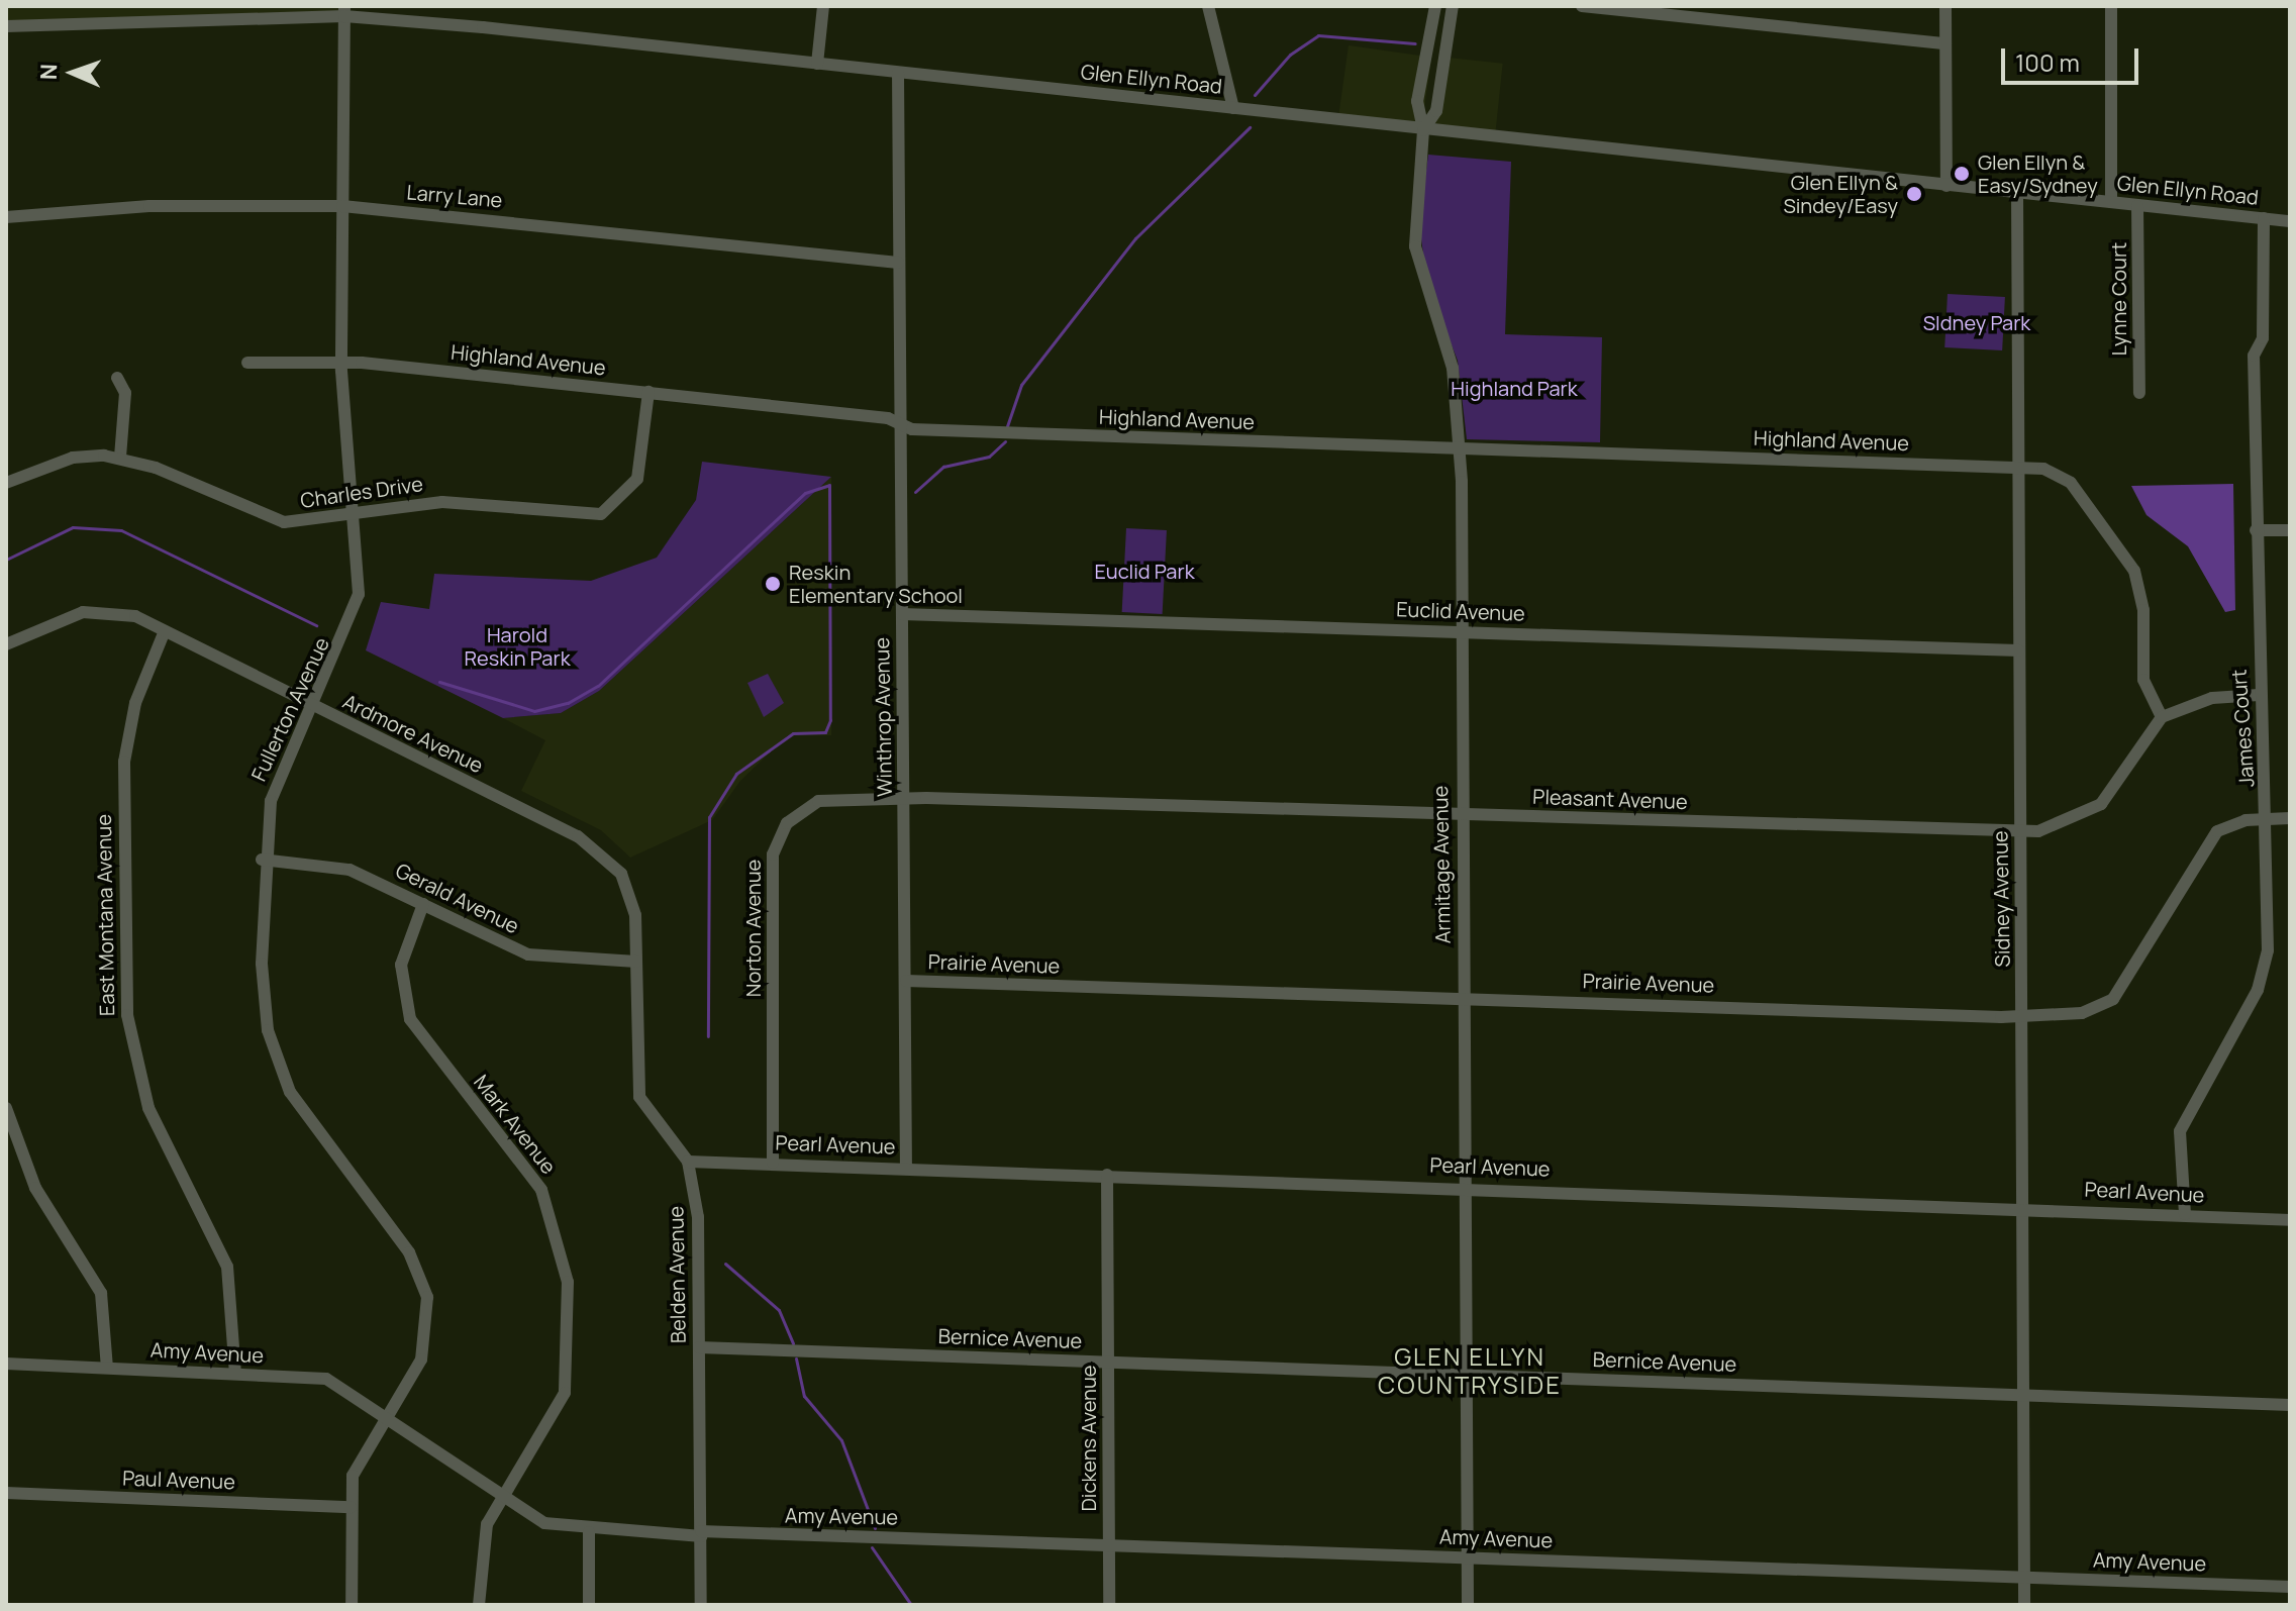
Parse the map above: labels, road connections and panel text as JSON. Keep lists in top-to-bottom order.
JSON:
{
  "streets": {
    "street": [
      "Glen Ellyn Road",
      "Larry Lane",
      "Lynne Court",
      "Highland Avenue",
      "Charles Drive",
      "Euclid Avenue",
      "Fullerton Avenue",
      "Winthrop Avenue",
      "James Court",
      "Ardmore Avenue",
      "Pleasant Avenue",
      "Armitage Avenue",
      "Gerald Avenue",
      "Sidney Avenue",
      "East Montana Avenue",
      "Norton Avenue",
      "Prairie Avenue",
      "Mark Avenue",
      "Pearl Avenue",
      "Belden Avenue",
      "Bernice Avenue",
      "Amy Avenue",
      "Dickens Avenue",
      "Paul Avenue"
    ]
  },
  "crossings": [
    ["Glen Ellyn Road", "Lynne Court"],
    ["Glen Ellyn Road", "Fullerton Avenue"],
    ["Glen Ellyn Road", "Winthrop Avenue"],
    ["Glen Ellyn Road", "James Court"],
    ["Glen Ellyn Road", "Armitage Avenue"],
    ["Glen Ellyn Road", "Sidney Avenue"],
    ["Larry Lane", "Fullerton Avenue"],
    ["Larry Lane", "Winthrop Avenue"],
    ["Highland Avenue", "Charles Drive"],
    ["Highland Avenue", "Fullerton Avenue"],
    ["Highland Avenue", "Winthrop Avenue"],
    ["Highland Avenue", "Pleasant Avenue"],
    ["Highland Avenue", "Armitage Avenue"],
    ["Highland Avenue", "Sidney Avenue"],
    ["Charles Drive", "Fullerton Avenue"],
    ["Euclid Avenue", "Winthrop Avenue"],
    ["Euclid Avenue", "Armitage Avenue"],
    ["Euclid Avenue", "Sidney Avenue"],
    ["Fullerton Avenue", "Ardmore Avenue"],
    ["Fullerton Avenue", "Gerald Avenue"],
    ["Fullerton Avenue", "Amy Avenue"],
    ["Fullerton Avenue", "Paul Avenue"],
    ["Winthrop Avenue", "Pleasant Avenue"],
    ["Winthrop Avenue", "Norton Avenue"],
    ["Winthrop Avenue", "Prairie Avenue"],
    ["Winthrop Avenue", "Pearl Avenue"],
    ["James Court", "Prairie Avenue"],
    ["James Court", "Pearl Avenue"],
    ["Ardmore Avenue", "Gerald Avenue"],
    ["Ardmore Avenue", "East Montana Avenue"],
    ["Ardmore Avenue", "Belden Avenue"],
    ["Pleasant Avenue", "Armitage Avenue"],
    ["Pleasant Avenue", "Sidney Avenue"],
    ["Pleasant Avenue", "Norton Avenue"],
    ["Armitage Avenue", "Prairie Avenue"],
    ["Armitage Avenue", "Pearl Avenue"],
    ["Armitage Avenue", "Bernice Avenue"],
    ["Armitage Avenue", "Amy Avenue"],
    ["Gerald Avenue", "Mark Avenue"],
    ["Gerald Avenue", "Belden Avenue"],
    ["Sidney Avenue", "Prairie Avenue"],
    ["Sidney Avenue", "Pearl Avenue"],
    ["Sidney Avenue", "Bernice Avenue"],
    ["Sidney Avenue", "Amy Avenue"],
    ["East Montana Avenue", "Amy Avenue"],
    ["Norton Avenue", "Pearl Avenue"],
    ["Mark Avenue", "Amy Avenue"],
    ["Pearl Avenue", "Belden Avenue"],
    ["Pearl Avenue", "Dickens Avenue"],
    ["Belden Avenue", "Bernice Avenue"],
    ["Belden Avenue", "Amy Avenue"],
    ["Bernice Avenue", "Dickens Avenue"],
    ["Amy Avenue", "Dickens Avenue"]
  ],
  "districts": ["GLEN ELLYN COUNTRYSIDE"],
  "parks": [
    "SIdney Park",
    "Highland Park",
    "Euclid Park",
    "Harold Reskin Park"
  ],
  "places": ["Glen Ellyn & Easy/Sydney", "Glen Ellyn & Sindey/Easy", "Reskin Elementary School"],
  "scale_bar": "100 m",
  "north": "left"
}
